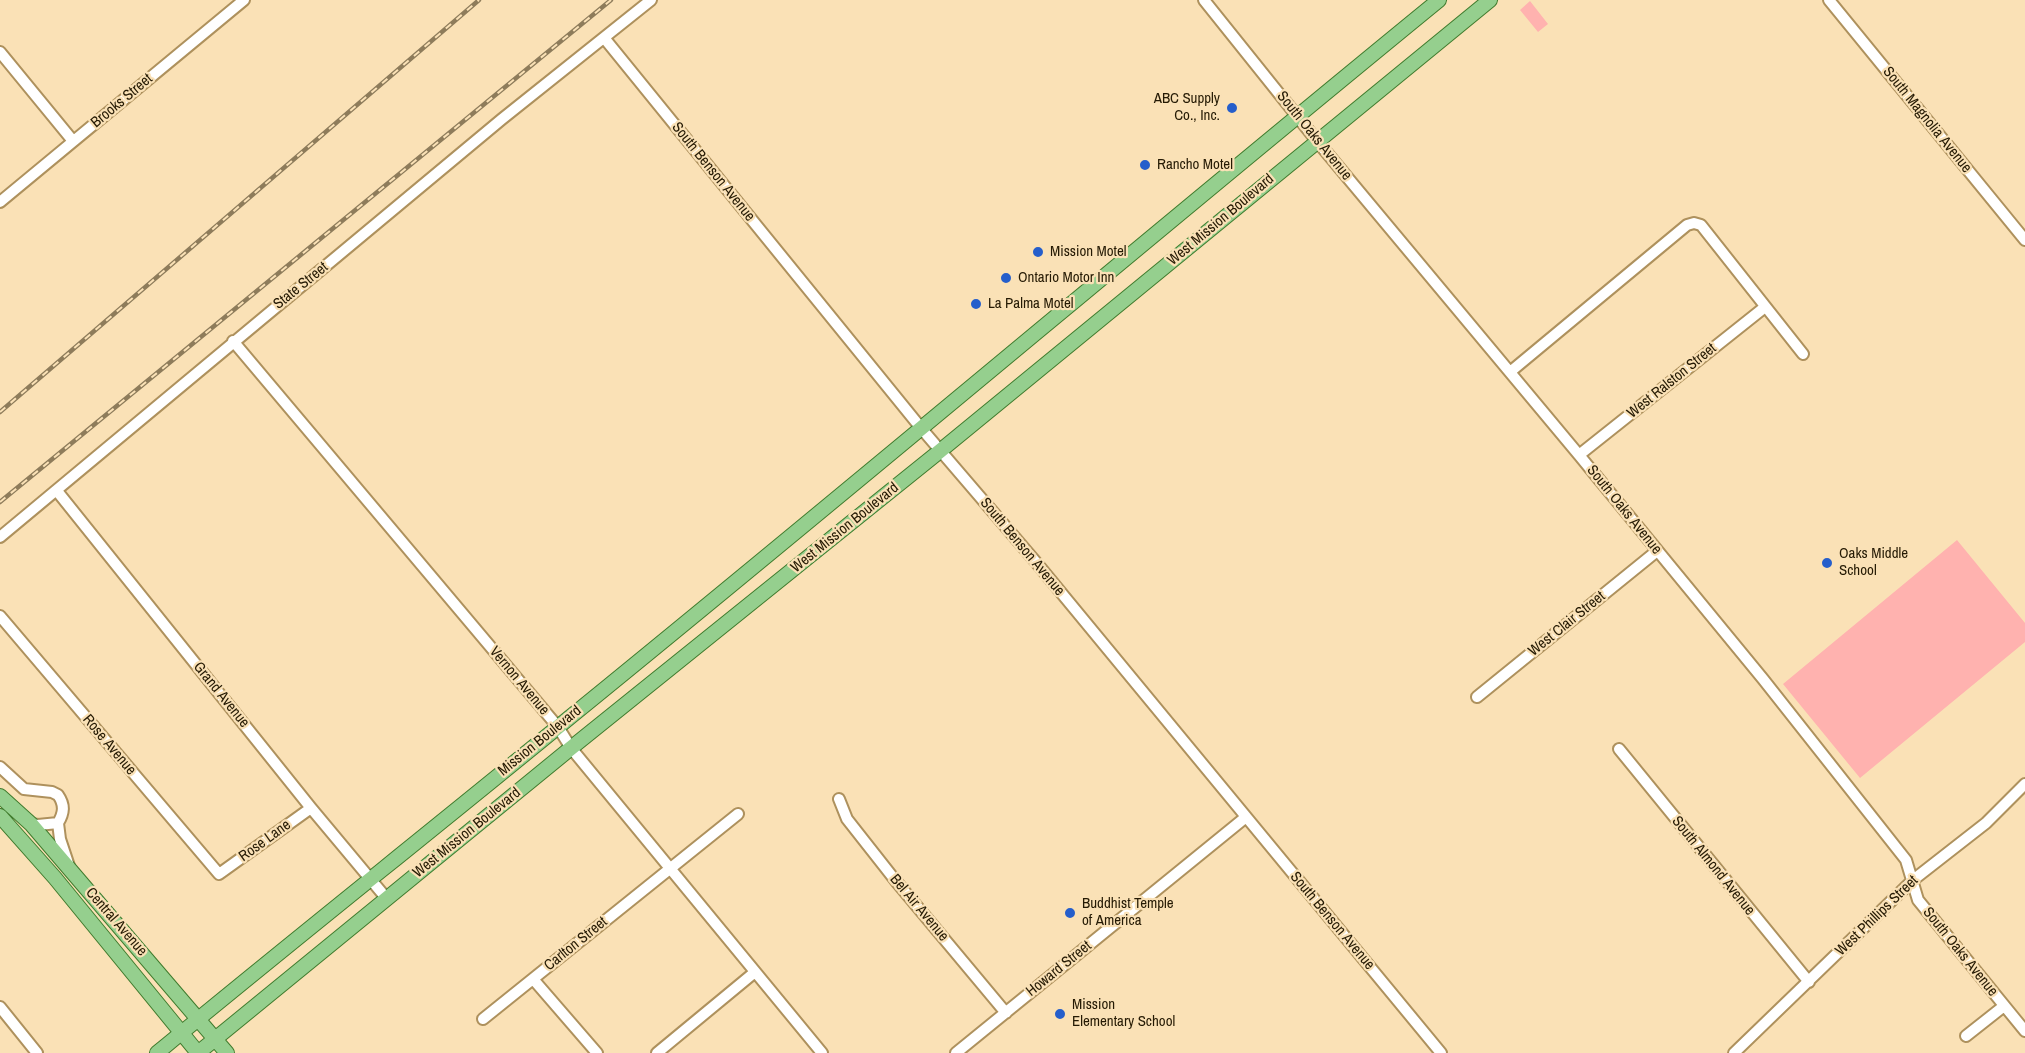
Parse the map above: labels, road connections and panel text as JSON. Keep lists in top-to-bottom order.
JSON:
{
  "streets": {
    "main road": ["West Mission Boulevard", "Mission Boulevard", "Central Avenue"],
    "street": [
      "Brooks Street",
      "South Magnolia Avenue",
      "South Oaks Avenue",
      "South Benson Avenue",
      "State Street",
      "West Ralston Street",
      "West Clair Street",
      "Vernon Avenue",
      "Grand Avenue",
      "Rose Avenue",
      "Rose Lane",
      "South Almond Avenue",
      "Bel Air Avenue",
      "West Phillips Street",
      "Carlton Street",
      "Howard Street"
    ]
  },
  "crossings": [
    ["South Oaks Avenue", "West Mission Boulevard"],
    ["South Oaks Avenue", "West Ralston Street"],
    ["South Oaks Avenue", "West Clair Street"],
    ["South Oaks Avenue", "West Phillips Street"],
    ["South Benson Avenue", "West Mission Boulevard"],
    ["South Benson Avenue", "State Street"],
    ["South Benson Avenue", "Mission Boulevard"],
    ["South Benson Avenue", "Howard Street"],
    ["West Mission Boulevard", "Vernon Avenue"],
    ["West Mission Boulevard", "Grand Avenue"],
    ["West Mission Boulevard", "Mission Boulevard"],
    ["West Mission Boulevard", "Central Avenue"],
    ["State Street", "Vernon Avenue"],
    ["State Street", "Grand Avenue"],
    ["Vernon Avenue", "Mission Boulevard"],
    ["Vernon Avenue", "Carlton Street"],
    ["Grand Avenue", "Mission Boulevard"],
    ["Grand Avenue", "Rose Lane"],
    ["Mission Boulevard", "Central Avenue"],
    ["Rose Avenue", "Rose Lane"],
    ["South Almond Avenue", "West Phillips Street"],
    ["Bel Air Avenue", "Howard Street"]
  ],
  "places": [
    "ABC Supply Co., Inc.",
    "Rancho Motel",
    "Mission Motel",
    "Ontario Motor Inn",
    "La Palma Motel",
    "Oaks Middle School",
    "Buddhist Temple of America",
    "Mission Elementary School"
  ]
}
